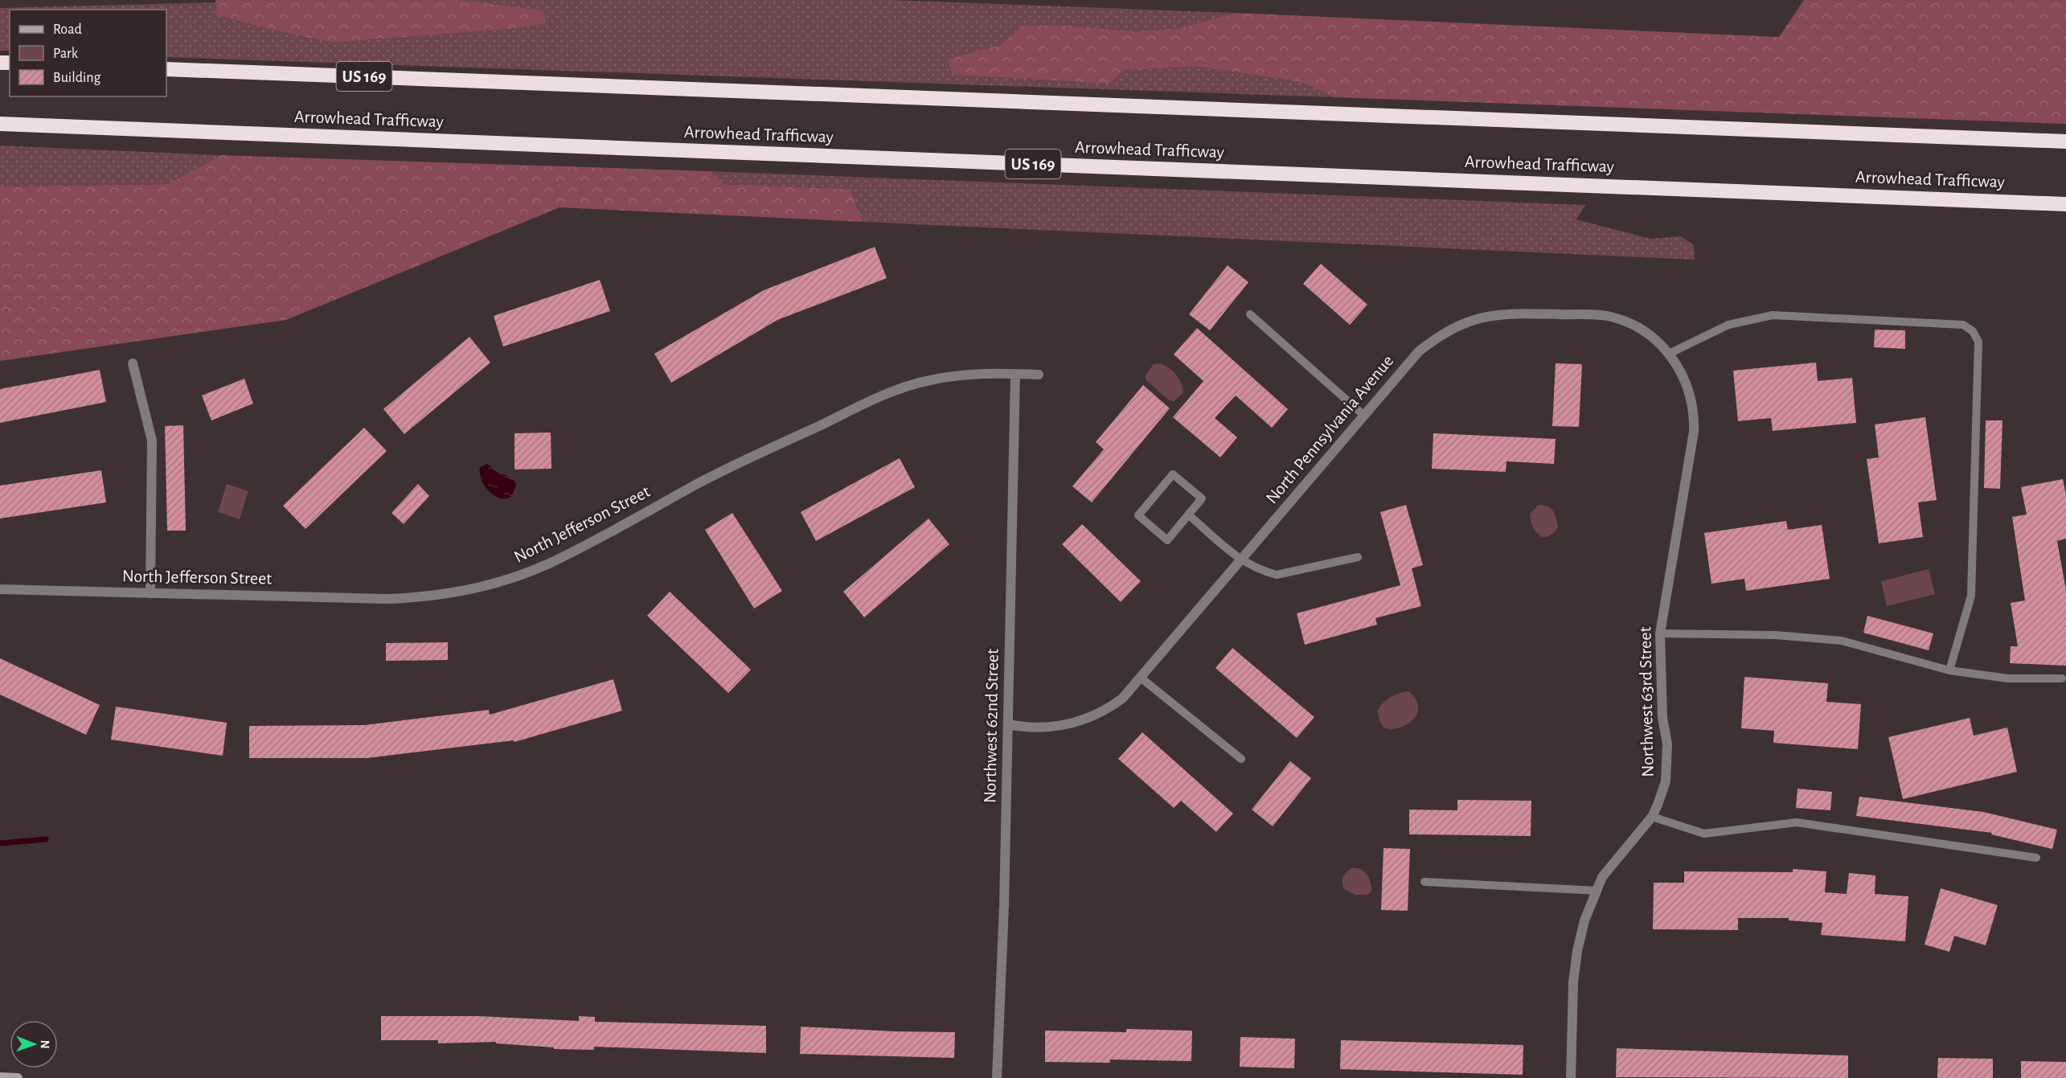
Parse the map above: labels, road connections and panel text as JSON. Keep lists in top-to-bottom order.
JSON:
{
  "streets": {
    "highway": ["US 169", "Arrowhead Trafficway"],
    "street": [
      "North Pennsylvania Avenue",
      "North Jefferson Street",
      "Northwest 63rd Street",
      "Northwest 62nd Street"
    ]
  },
  "crossings": [
    ["North Pennsylvania Avenue", "Northwest 63rd Street"],
    ["North Pennsylvania Avenue", "Northwest 62nd Street"],
    ["North Jefferson Street", "Northwest 62nd Street"]
  ],
  "legend": ["Road", "Park", "Building"],
  "north": "right"
}
